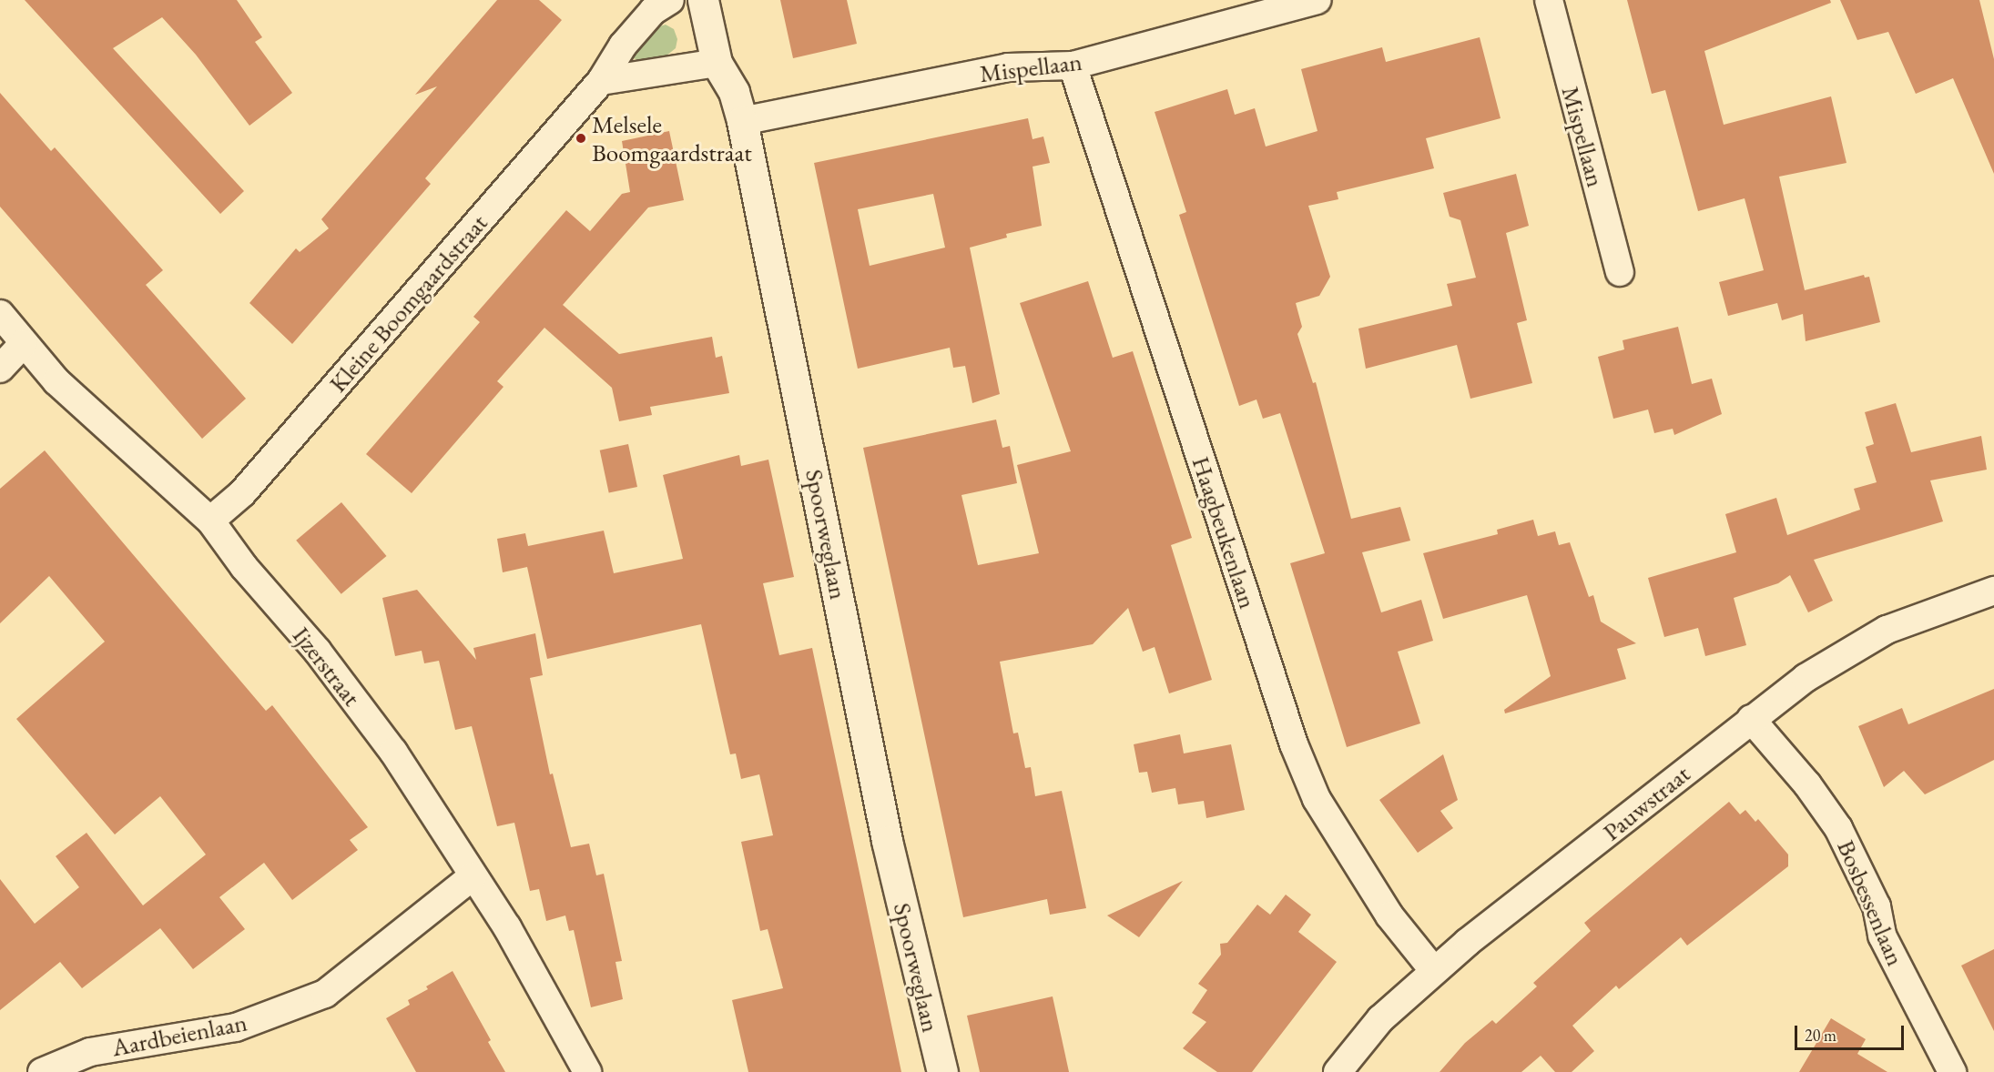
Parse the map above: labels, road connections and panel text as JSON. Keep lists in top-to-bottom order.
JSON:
{
  "streets": {
    "street": [
      "Mispellaan",
      "Kleine Boomgaardstraat",
      "Haagbeukenlaan",
      "Spoorweglaan",
      "Ijzerstraat",
      "Pauwstraat",
      "Bosbessenlaan",
      "Aardbeienlaan"
    ]
  },
  "crossings": [
    ["Mispellaan", "Haagbeukenlaan"],
    ["Mispellaan", "Spoorweglaan"],
    ["Kleine Boomgaardstraat", "Ijzerstraat"],
    ["Haagbeukenlaan", "Pauwstraat"],
    ["Ijzerstraat", "Aardbeienlaan"],
    ["Pauwstraat", "Bosbessenlaan"]
  ],
  "places": ["Melsele Boomgaardstraat"],
  "scale_bar": "20 m"
}
